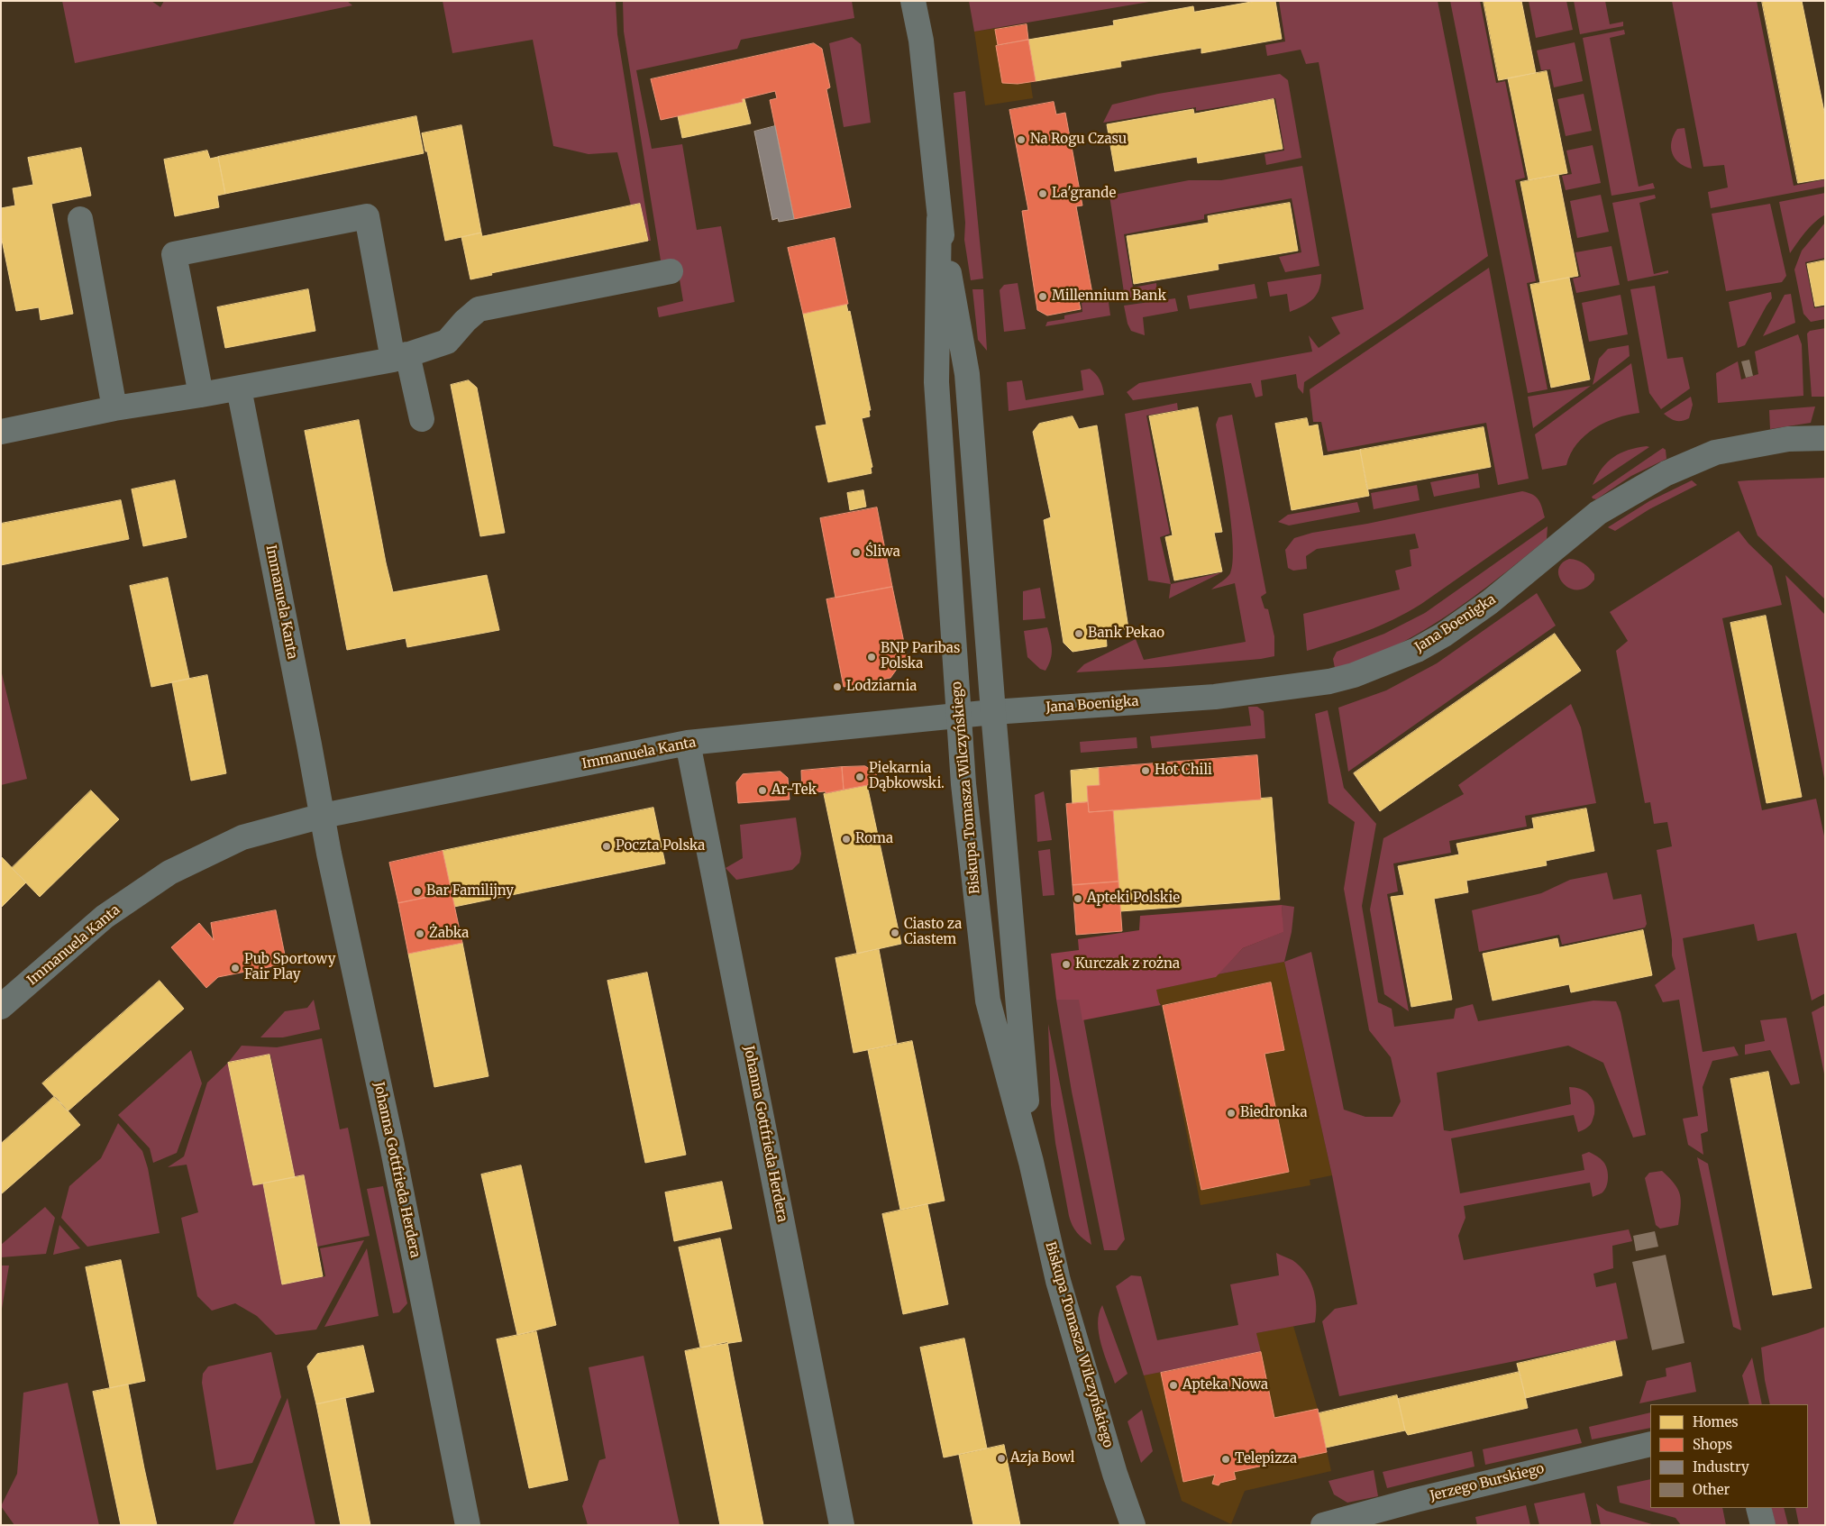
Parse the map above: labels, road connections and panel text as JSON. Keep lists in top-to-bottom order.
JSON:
{
  "streets": {
    "street": [
      "Immanuela Kanta",
      "Jana Boenigka",
      "Biskupa Tomasza Wilczyńskiego",
      "Johanna Gottfrieda Herdera",
      "Jerzego Burskiego"
    ]
  },
  "crossings": [
    ["Immanuela Kanta", "Jana Boenigka"],
    ["Immanuela Kanta", "Biskupa Tomasza Wilczyńskiego"],
    ["Immanuela Kanta", "Johanna Gottfrieda Herdera"],
    ["Jana Boenigka", "Biskupa Tomasza Wilczyńskiego"]
  ],
  "places": [
    "Na Rogu Czasu",
    "La'grande",
    "Millennium Bank",
    "Śliwa",
    "Bank Pekao",
    "BNP Paribas Polska",
    "Lodziarnia",
    "Hot Chili",
    "Piekarnia Dąbkowski.",
    "Ar-Tek",
    "Roma",
    "Poczta Polska",
    "Bar Familijny",
    "Apteki Polskie",
    "Ciasto za Ciastem",
    "Żabka",
    "Kurczak z rożna",
    "Pub Sportowy Fair Play",
    "Biedronka",
    "Apteka Nowa",
    "Azja Bowl",
    "Telepizza"
  ],
  "legend": [
    "Homes",
    "Shops",
    "Industry",
    "Other"
  ]
}
